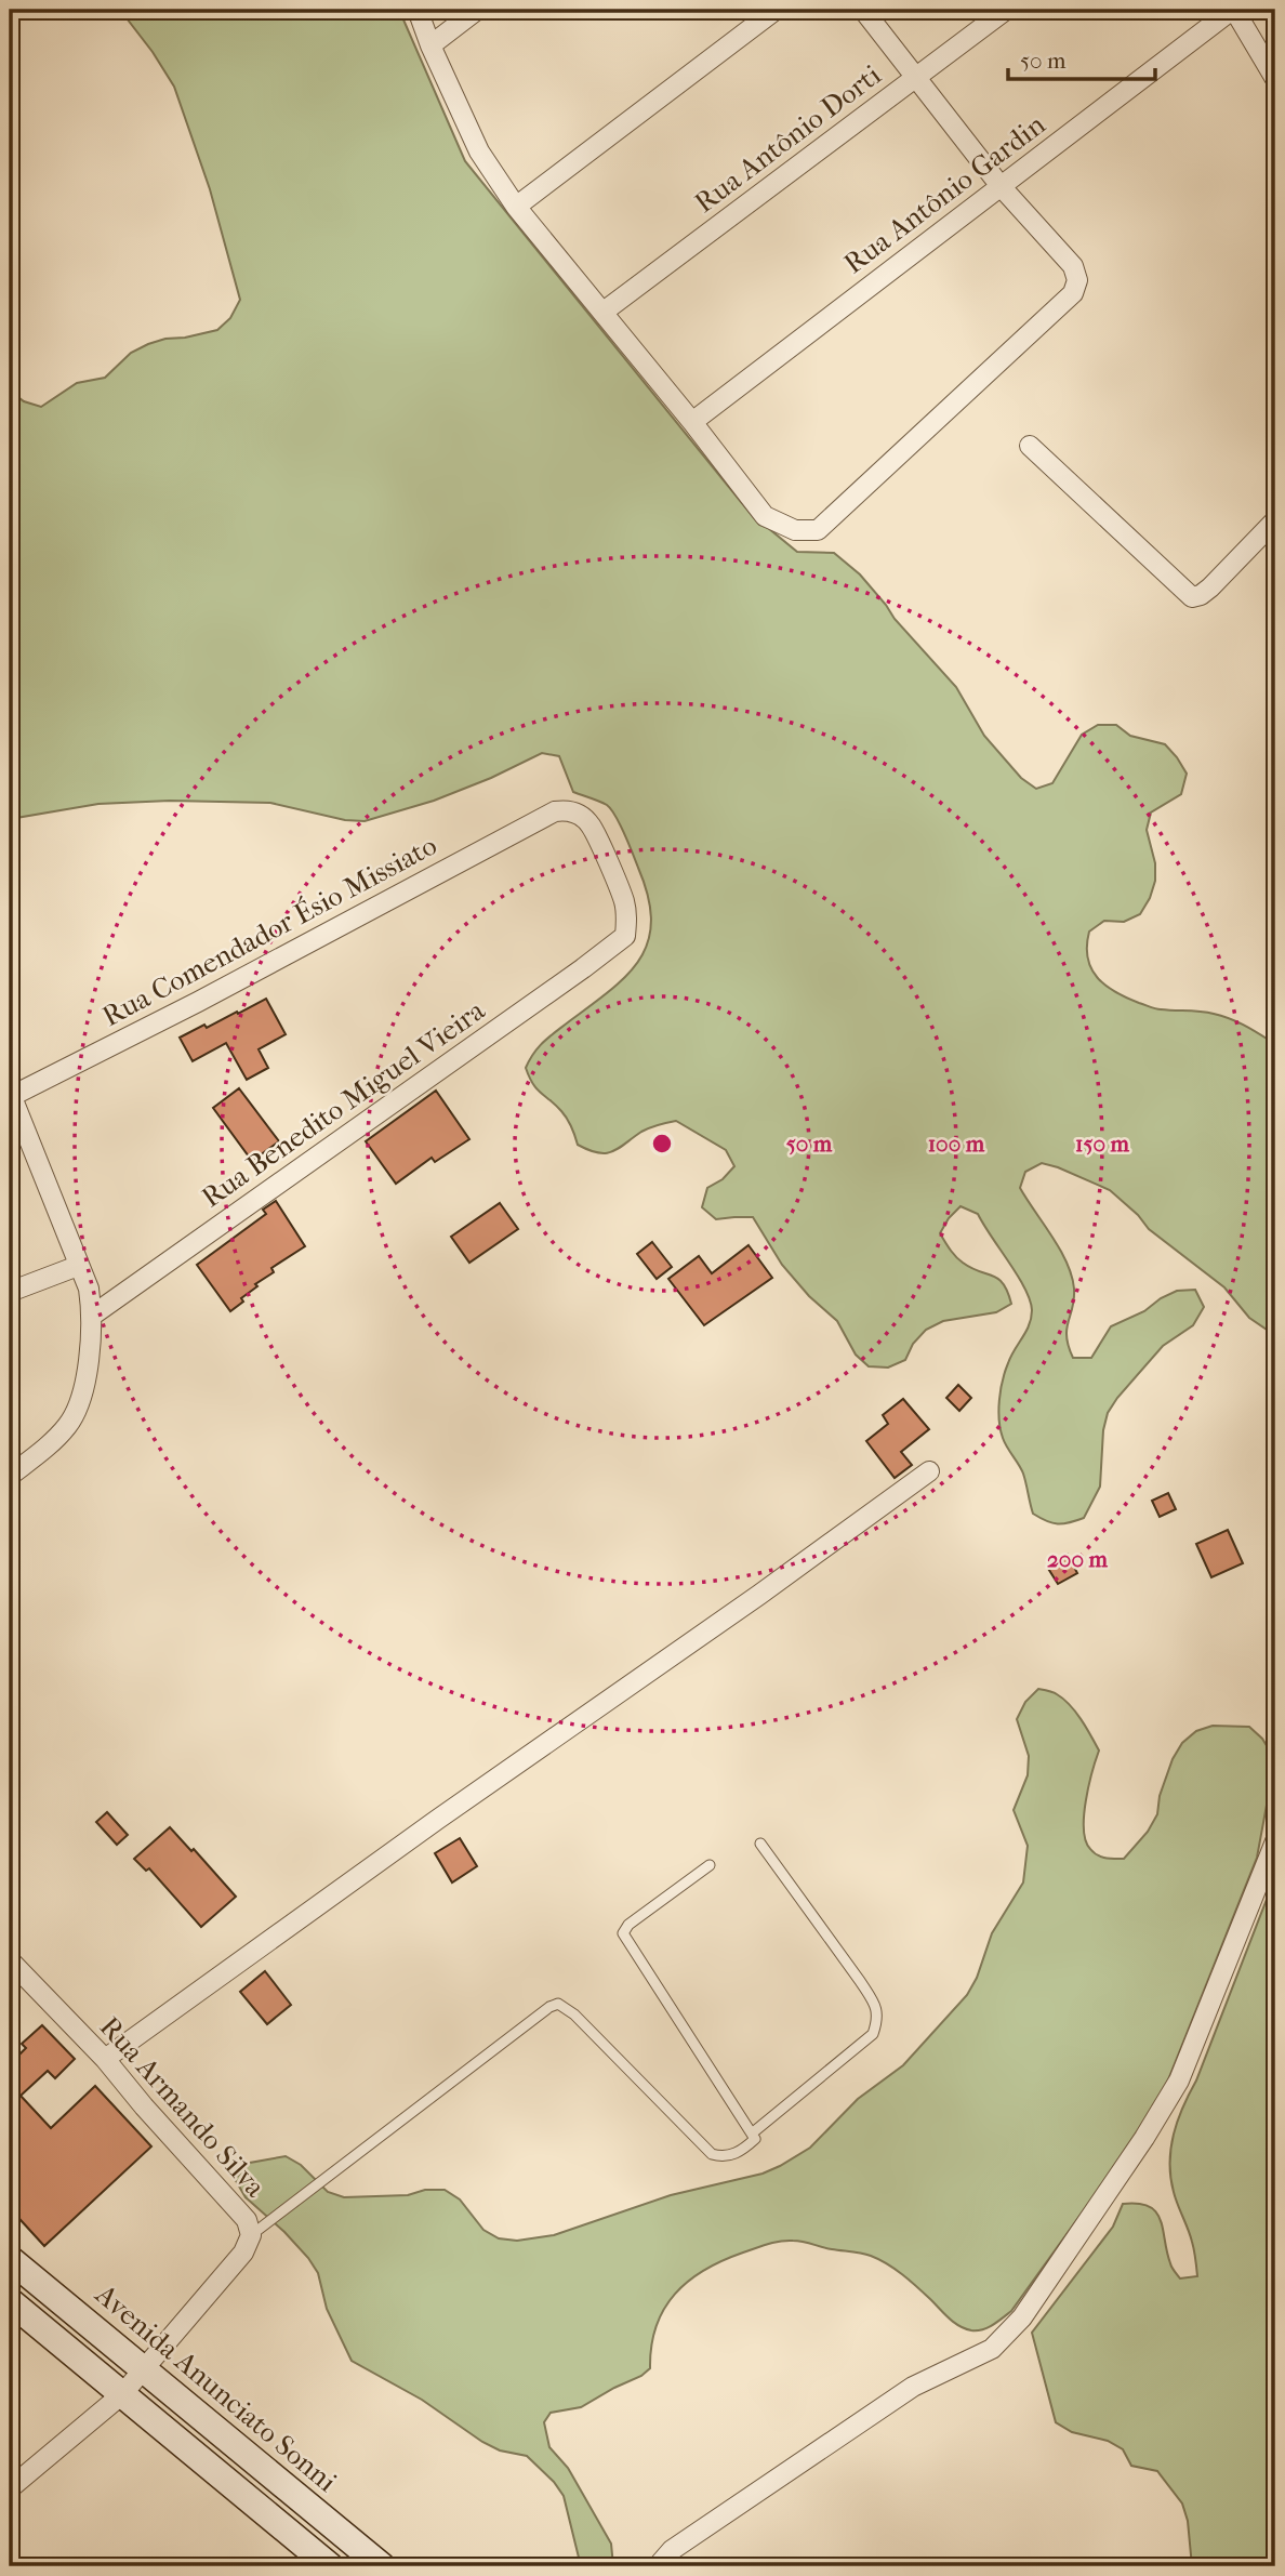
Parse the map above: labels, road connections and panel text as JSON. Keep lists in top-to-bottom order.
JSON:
{
  "streets": {
    "street": [
      "Rua Antônio Dorti",
      "Rua Antônio Gardin",
      "Rua Comendador Ésio Missiato",
      "Rua Benedito Miguel Vieira",
      "Rua Armando Silva",
      "Avenida Anunciato Sonni"
    ]
  },
  "crossings": [
    ["Rua Comendador Ésio Missiato", "Rua Benedito Miguel Vieira"],
    ["Rua Armando Silva", "Avenida Anunciato Sonni"]
  ],
  "scale_bar": "50 m",
  "rings": [
    "50 m",
    "100 m",
    "150 m",
    "200 m"
  ]
}
